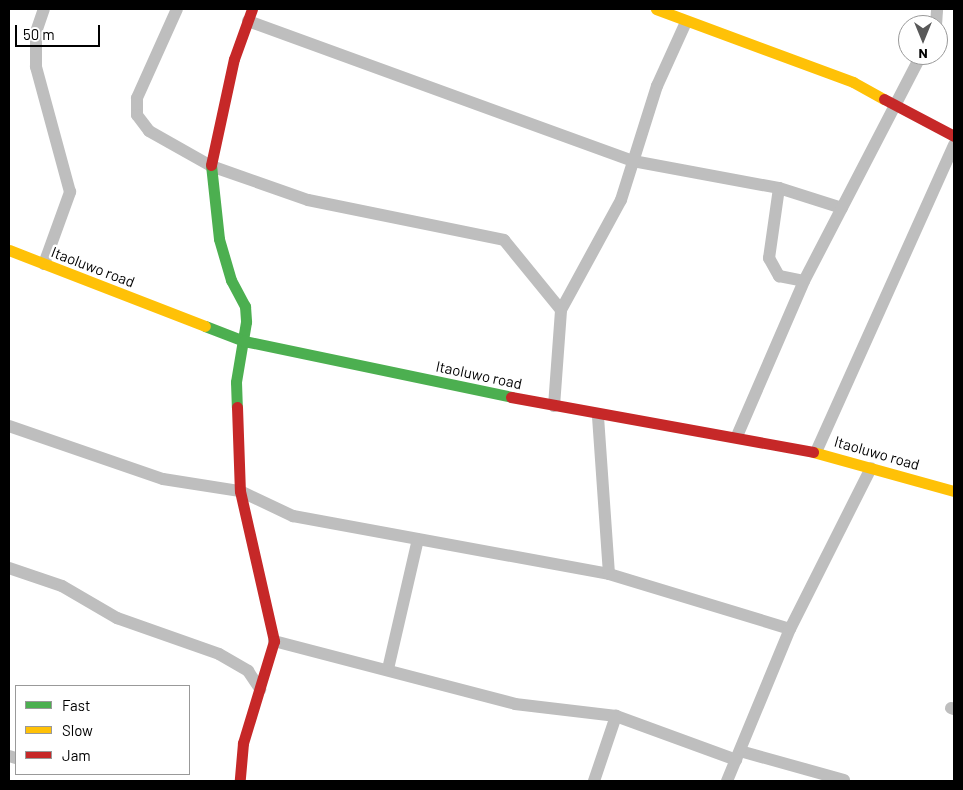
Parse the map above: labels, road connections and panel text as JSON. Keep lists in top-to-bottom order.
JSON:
{
  "streets": {
    "street": ["Itaoluwo road"]
  },
  "legend": ["Fast", "Slow", "Jam"],
  "scale_bar": "50 m",
  "north": "bottom"
}
